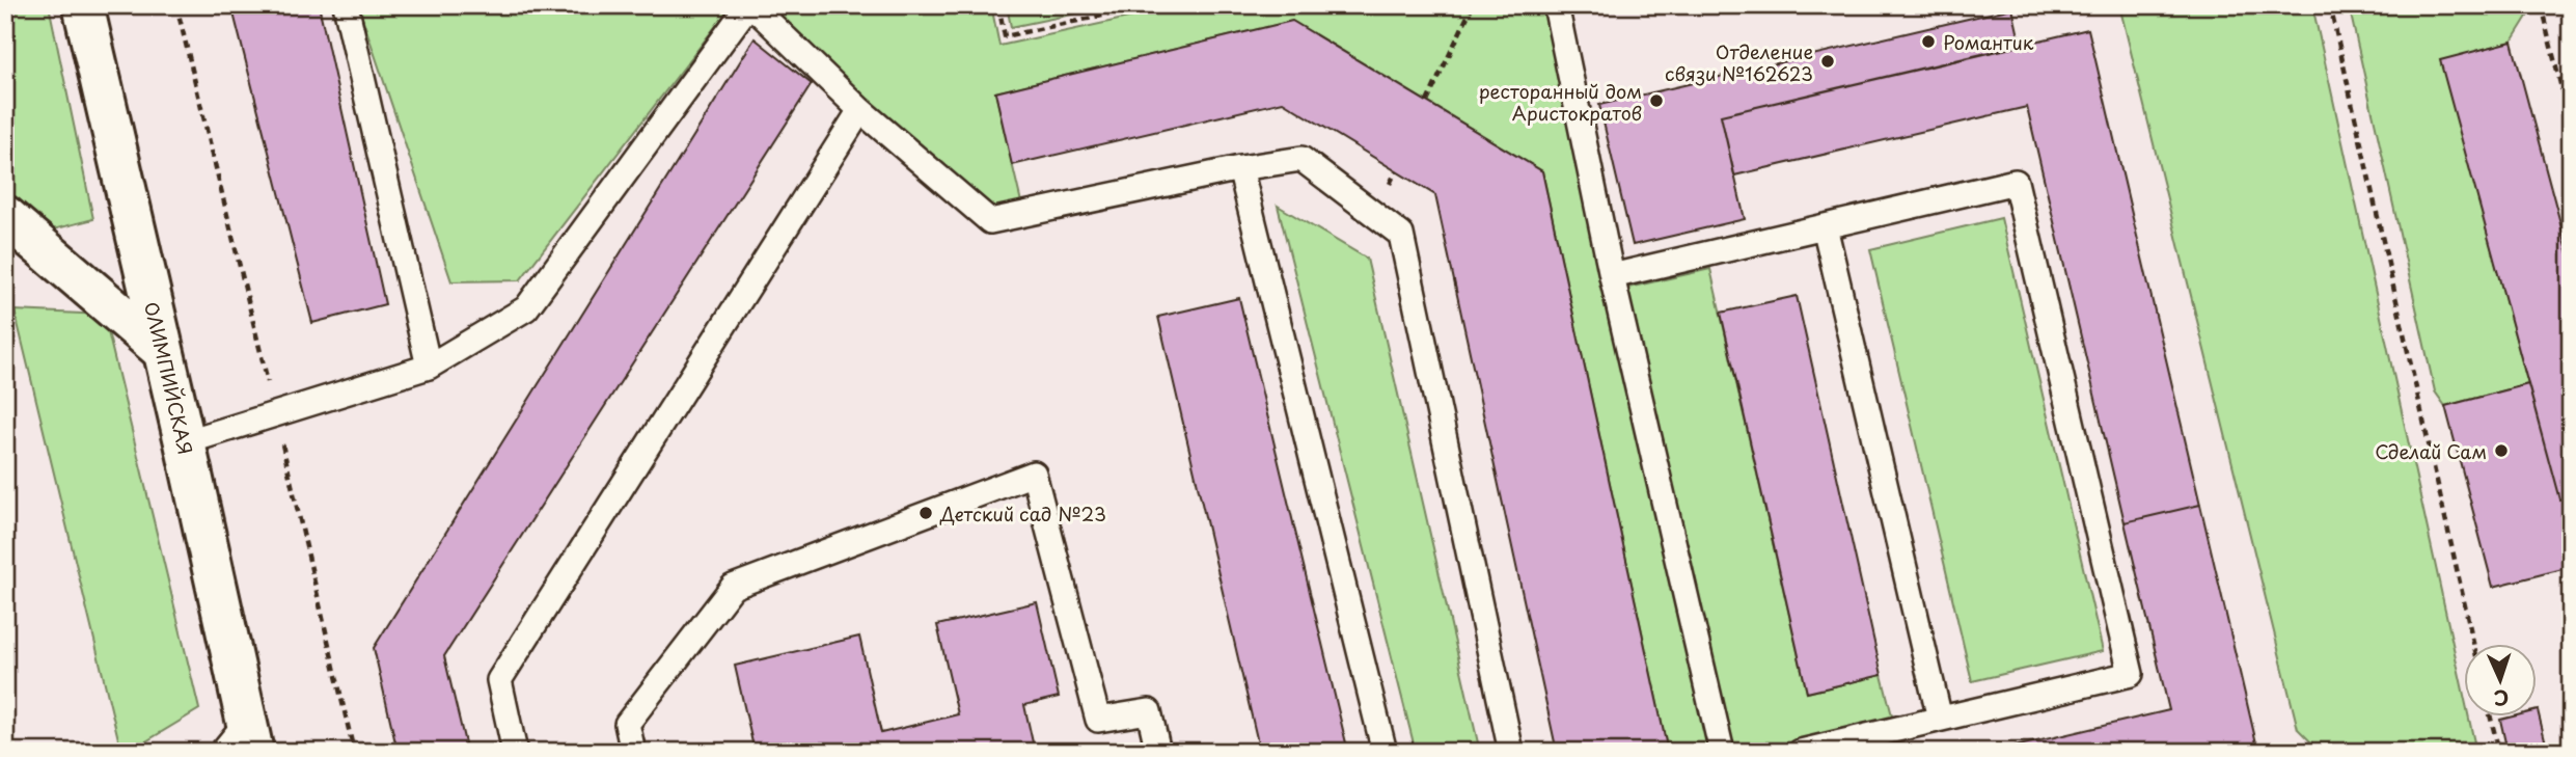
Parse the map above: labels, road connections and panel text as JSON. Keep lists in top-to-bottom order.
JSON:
{
  "streets": {
    "main road": ["ОЛИМПИЙСКАЯ"]
  },
  "places": [
    "Романтик",
    "Отделение связи №162623",
    "ресторанный дом Аристократов",
    "Сделай Сам",
    "Детский сад №23"
  ],
  "north": "bottom"
}
